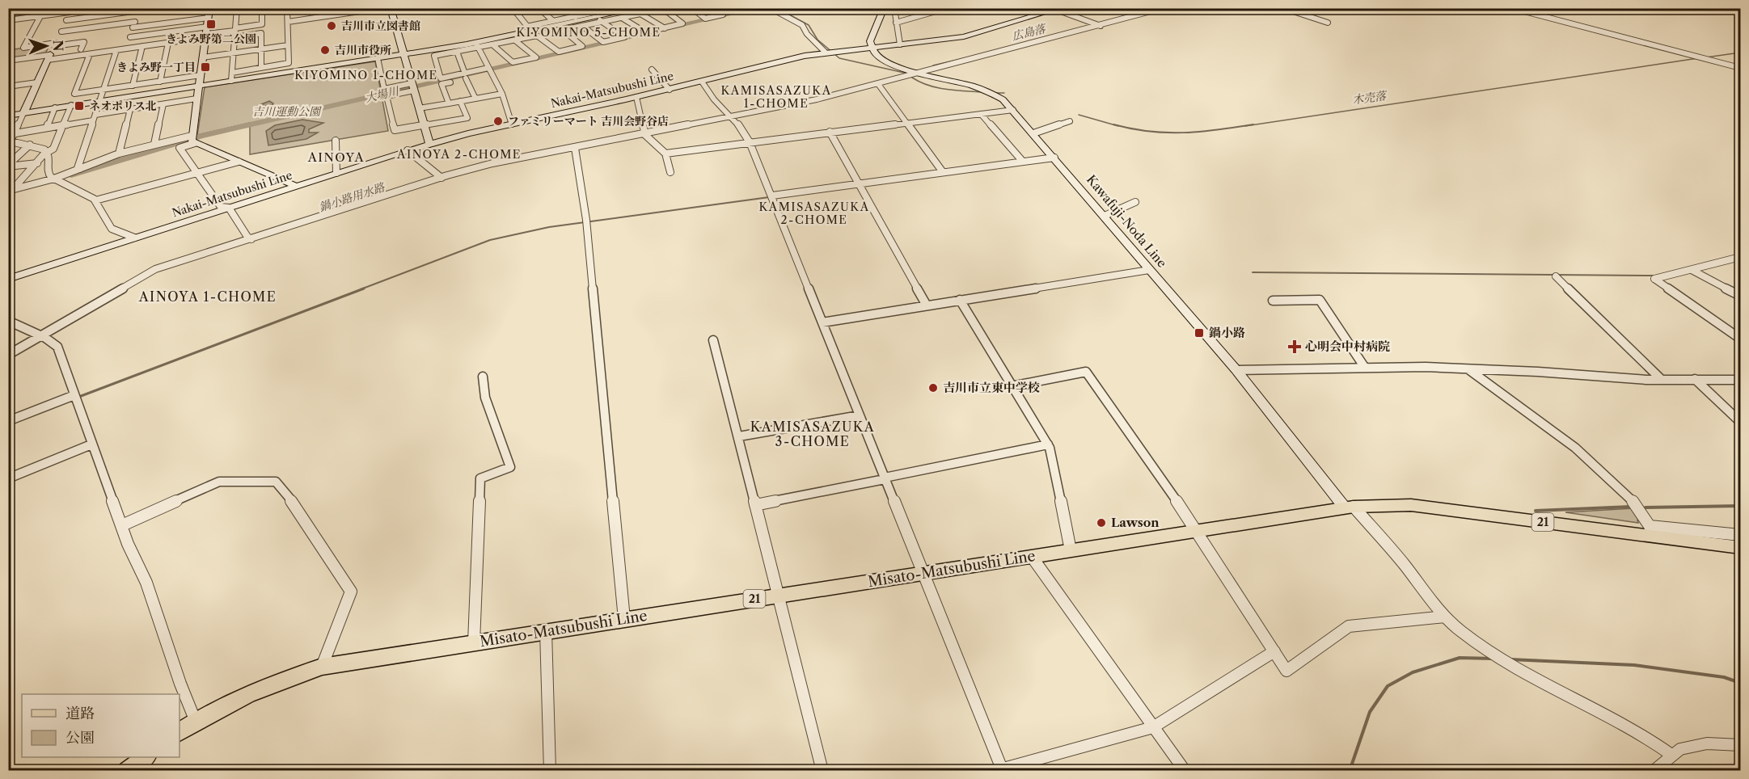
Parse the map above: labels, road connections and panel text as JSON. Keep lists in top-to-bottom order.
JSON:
{
  "streets": {
    "main road": [
      "Nakai-Matsubushi Line",
      "Kawafuji-Noda Line",
      "21",
      "Misato-Matsubushi Line"
    ]
  },
  "crossings": [
    ["Nakai-Matsubushi Line", "Kawafuji-Noda Line"],
    ["Kawafuji-Noda Line", "Misato-Matsubushi Line"]
  ],
  "districts": [
    "KIYOMINO 5-CHOME",
    "KIYOMINO 1-CHOME",
    "KAMISASAZUKA 1-CHOME",
    "AINOYA 2-CHOME",
    "AINOYA",
    "KAMISASAZUKA 2-CHOME",
    "AINOYA 1-CHOME",
    "KAMISASAZUKA 3-CHOME"
  ],
  "water": [
    "広島落",
    "大場川",
    "木売落",
    "鍋小路用水路"
  ],
  "parks": ["吉川運動公園"],
  "places": {
    "transit": [
      "きよみ野第二公園",
      "きよみ野一丁目",
      "ネオポリス北",
      "鍋小路"
    ],
    "other": [
      "吉川市立図書館",
      "吉川市役所",
      "ファミリーマート 吉川会野谷店",
      "吉川市立東中学校",
      "Lawson"
    ],
    "health": ["心明会中村病院"]
  },
  "legend": ["道路", "公園"],
  "north": "right"
}
